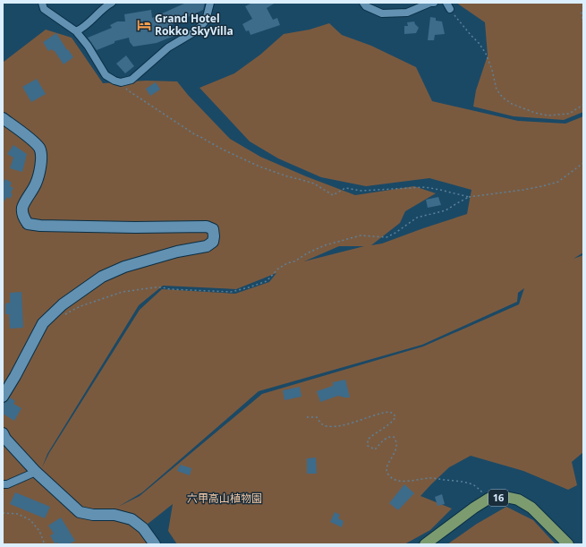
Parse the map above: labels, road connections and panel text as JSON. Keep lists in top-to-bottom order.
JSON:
{
  "streets": {
    "main road": ["16"]
  },
  "parks": ["六甲高山植物園"],
  "places": {
    "hotel": ["Grand Hotel Rokko SkyVilla"]
  }
}
